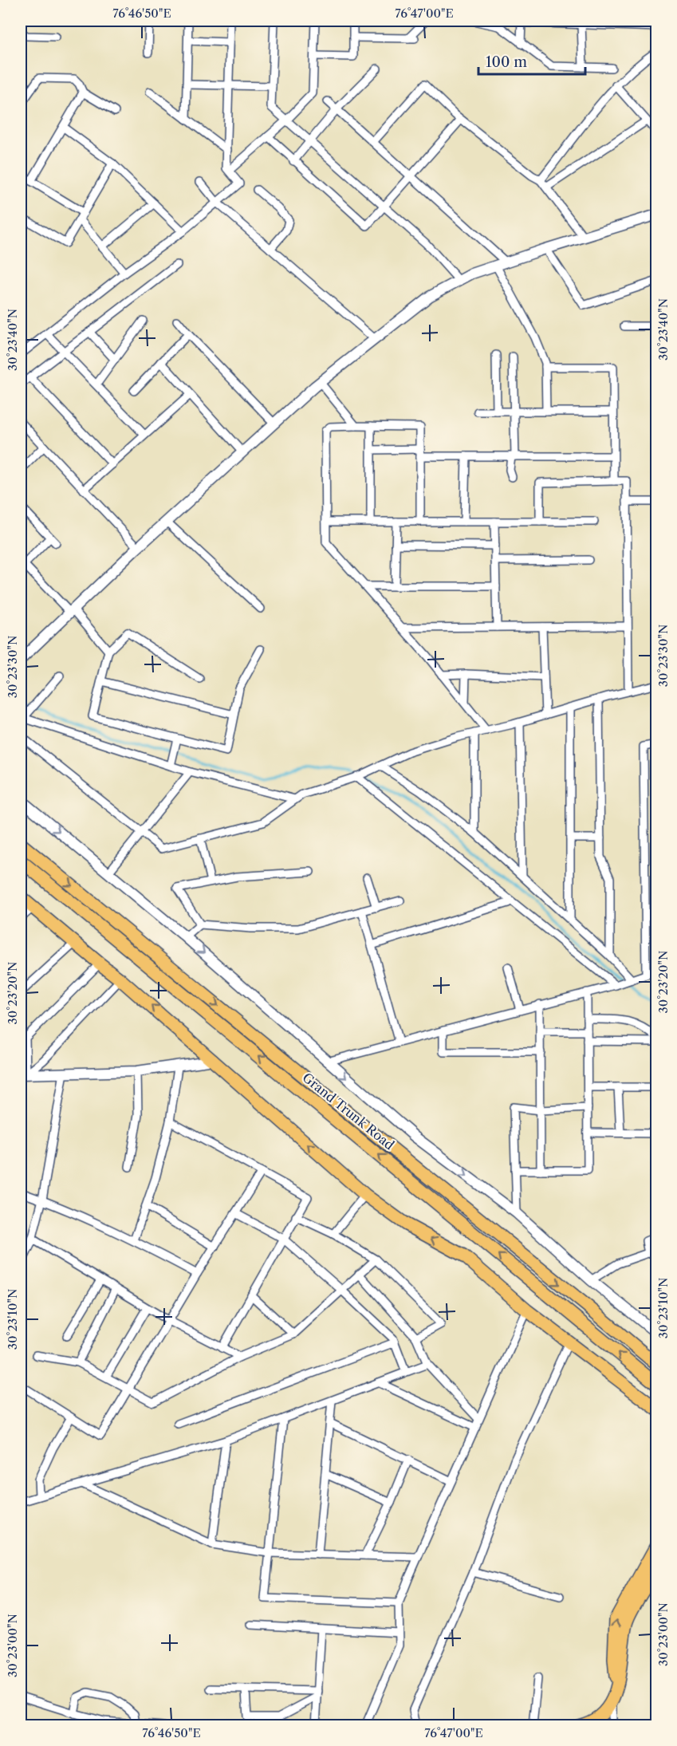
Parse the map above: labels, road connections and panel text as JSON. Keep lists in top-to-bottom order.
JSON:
{
  "streets": {
    "main road": ["Grand Trunk Road"]
  },
  "scale_bar": "100 m",
  "coordinates": [
    "76°46'50\"E",
    "76°47'00\"E",
    "30°23'40\"N",
    "30°23'30\"N",
    "30°23'20\"N",
    "30°23'10\"N",
    "30°23'00\"N"
  ]
}
